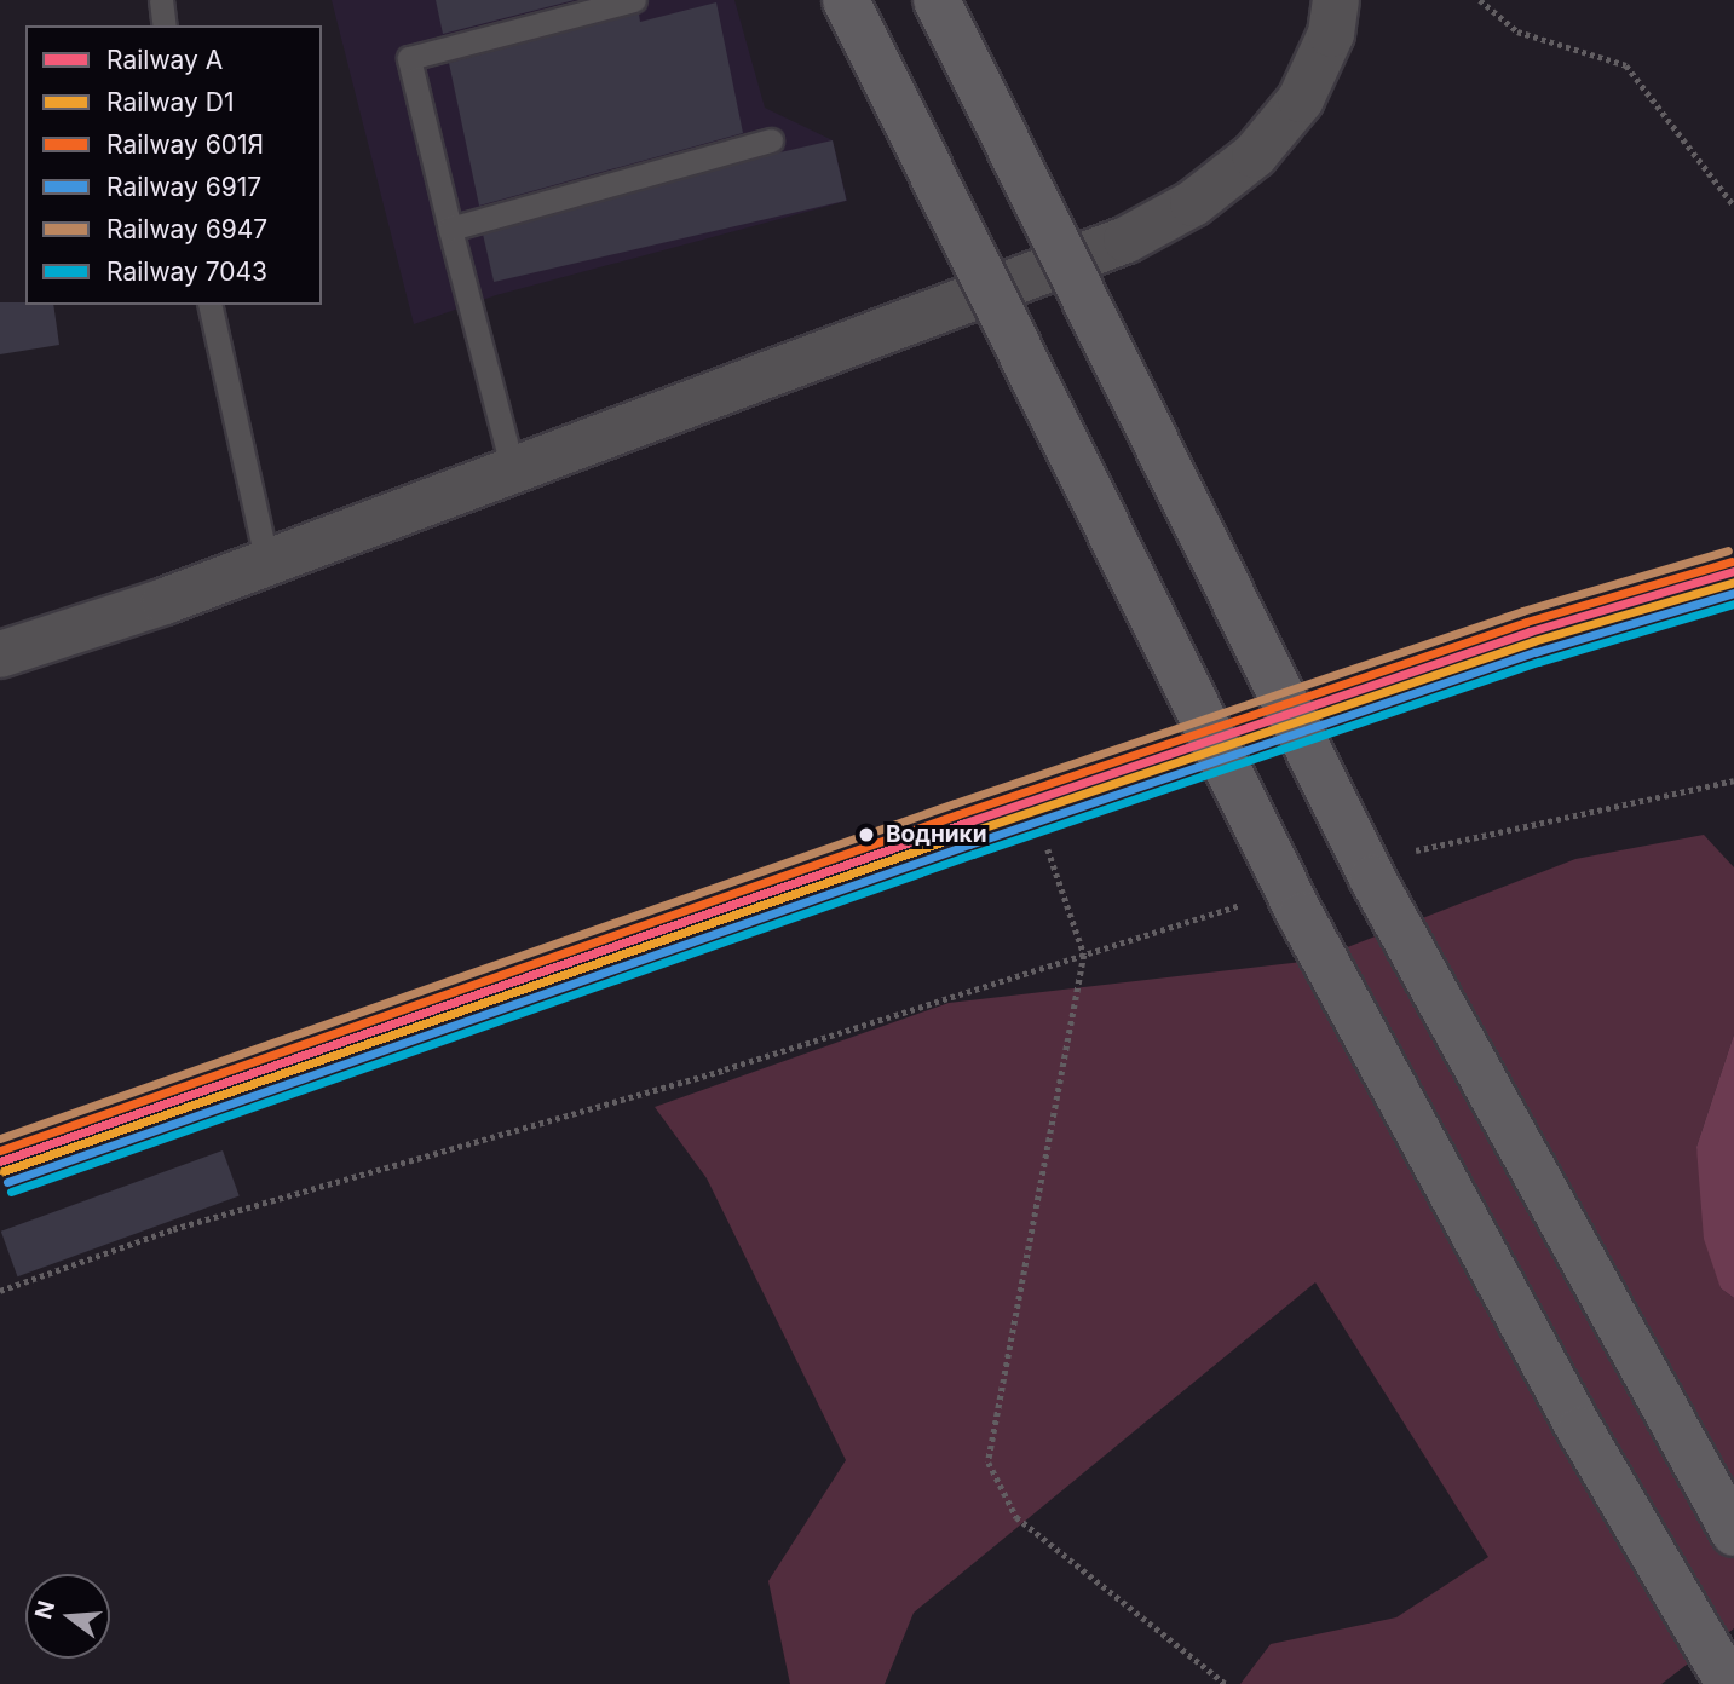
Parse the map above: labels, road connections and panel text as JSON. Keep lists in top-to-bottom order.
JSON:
{
  "places": ["Водники"],
  "lines": [
    "rail line 6947",
    "rail line 601Я",
    "rail line A",
    "rail line D1",
    "rail line 6917",
    "rail line 7043"
  ],
  "legend": [
    "Railway A",
    "Railway D1",
    "Railway 601Я",
    "Railway 6917",
    "Railway 6947",
    "Railway 7043"
  ],
  "north": "left"
}
